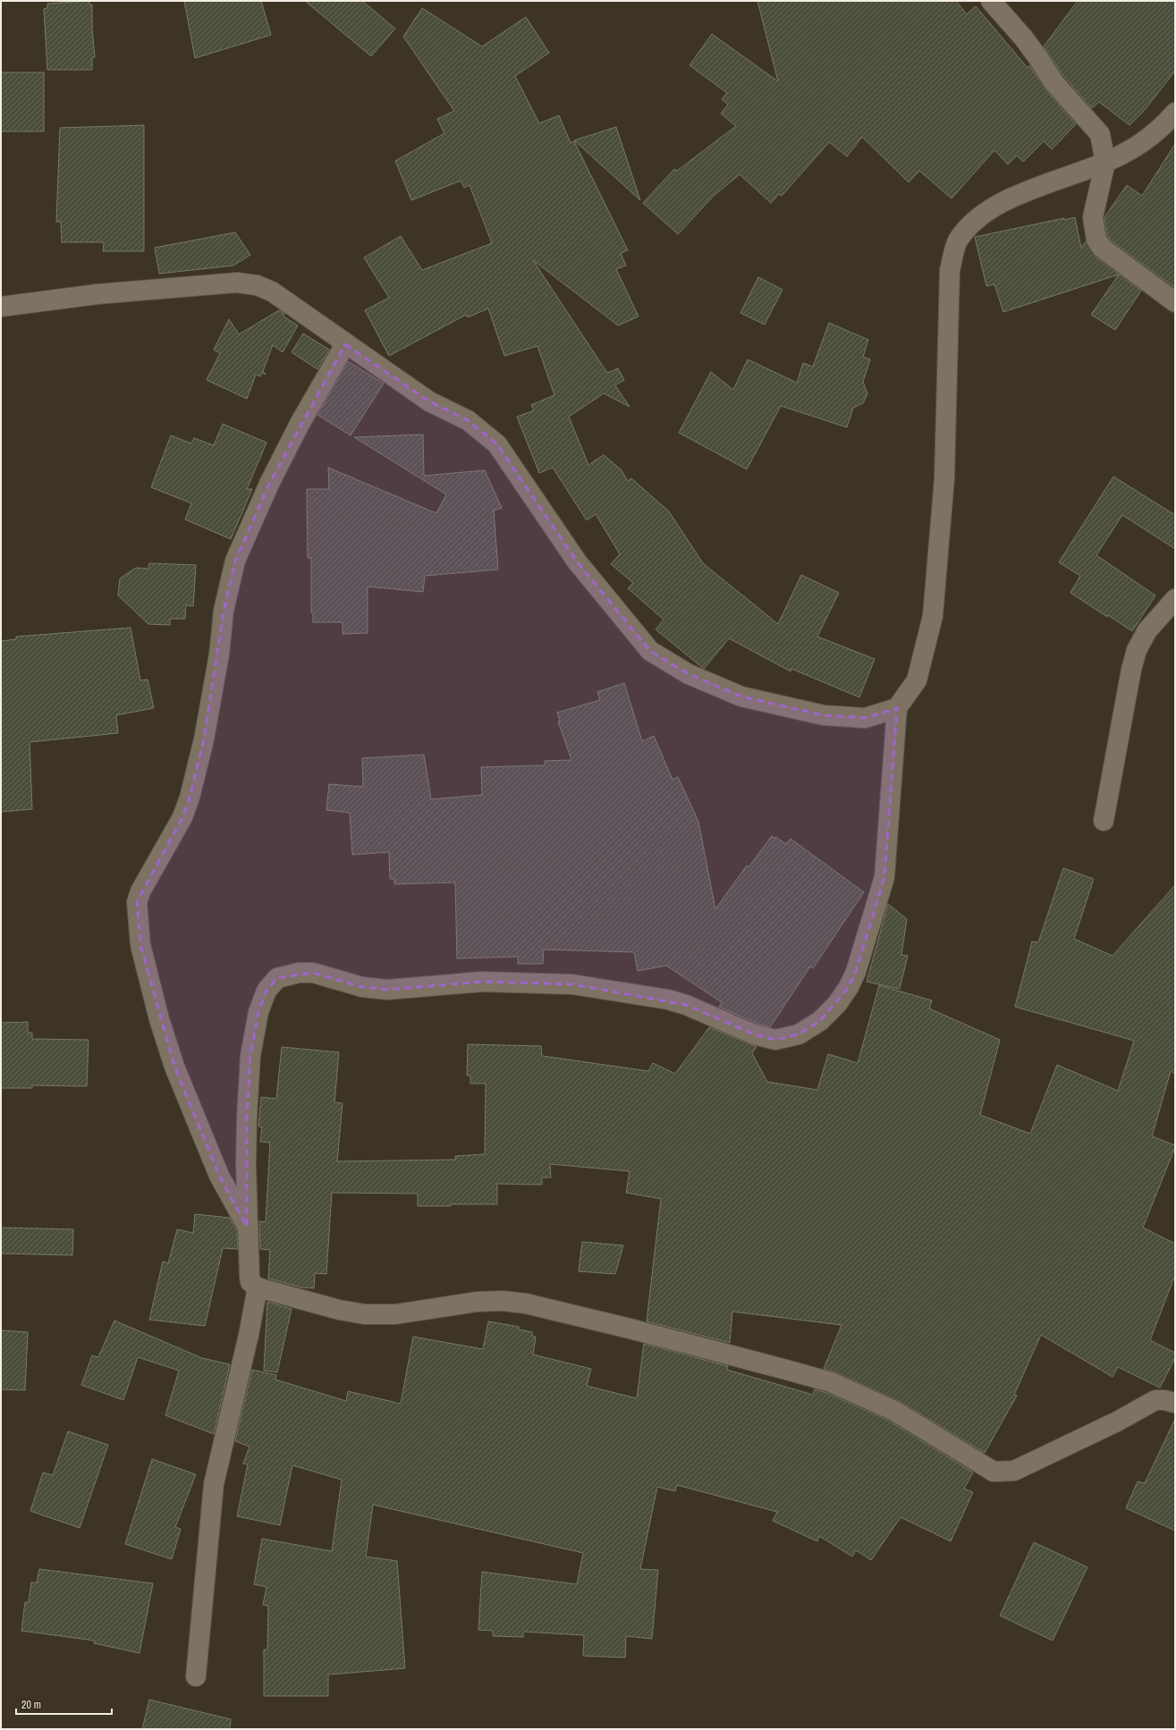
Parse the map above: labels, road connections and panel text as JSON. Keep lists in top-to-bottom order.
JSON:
{
  "scale_bar": "20 m"
}
